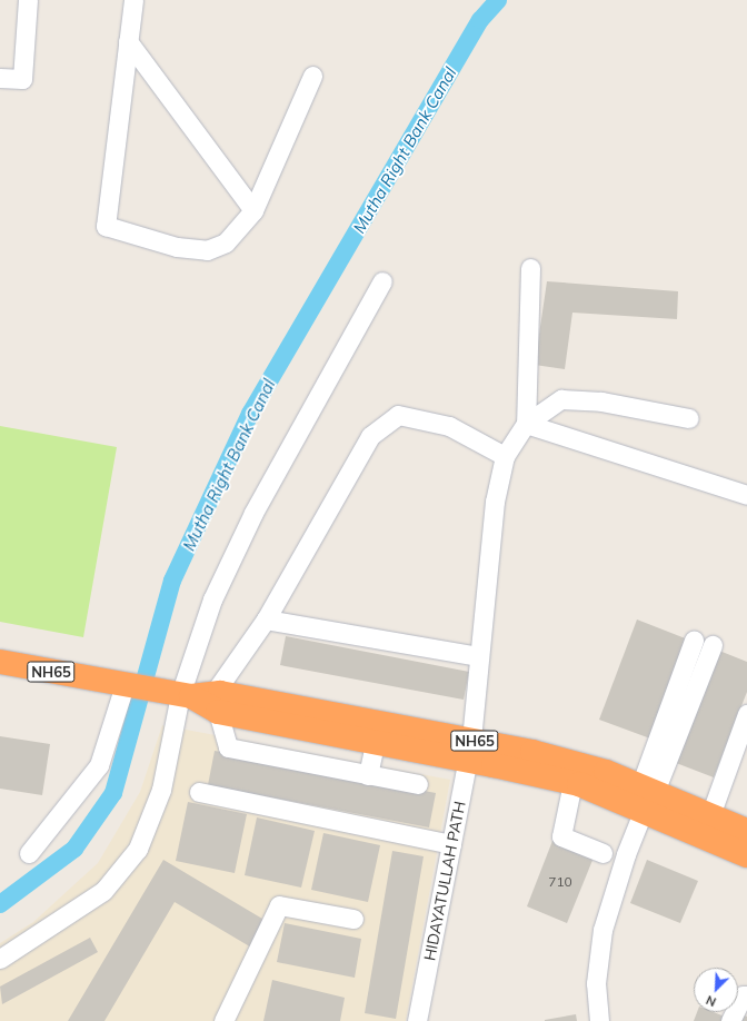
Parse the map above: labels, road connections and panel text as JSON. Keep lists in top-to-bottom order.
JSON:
{
  "streets": {
    "highway": ["NH65"],
    "street": ["HIDAYATULLAH PATH"]
  },
  "crossings": [
    ["NH65", "HIDAYATULLAH PATH"]
  ],
  "water": ["Mutha Right Bank Canal"],
  "house_numbers": ["710"],
  "north": "bottom left"
}
